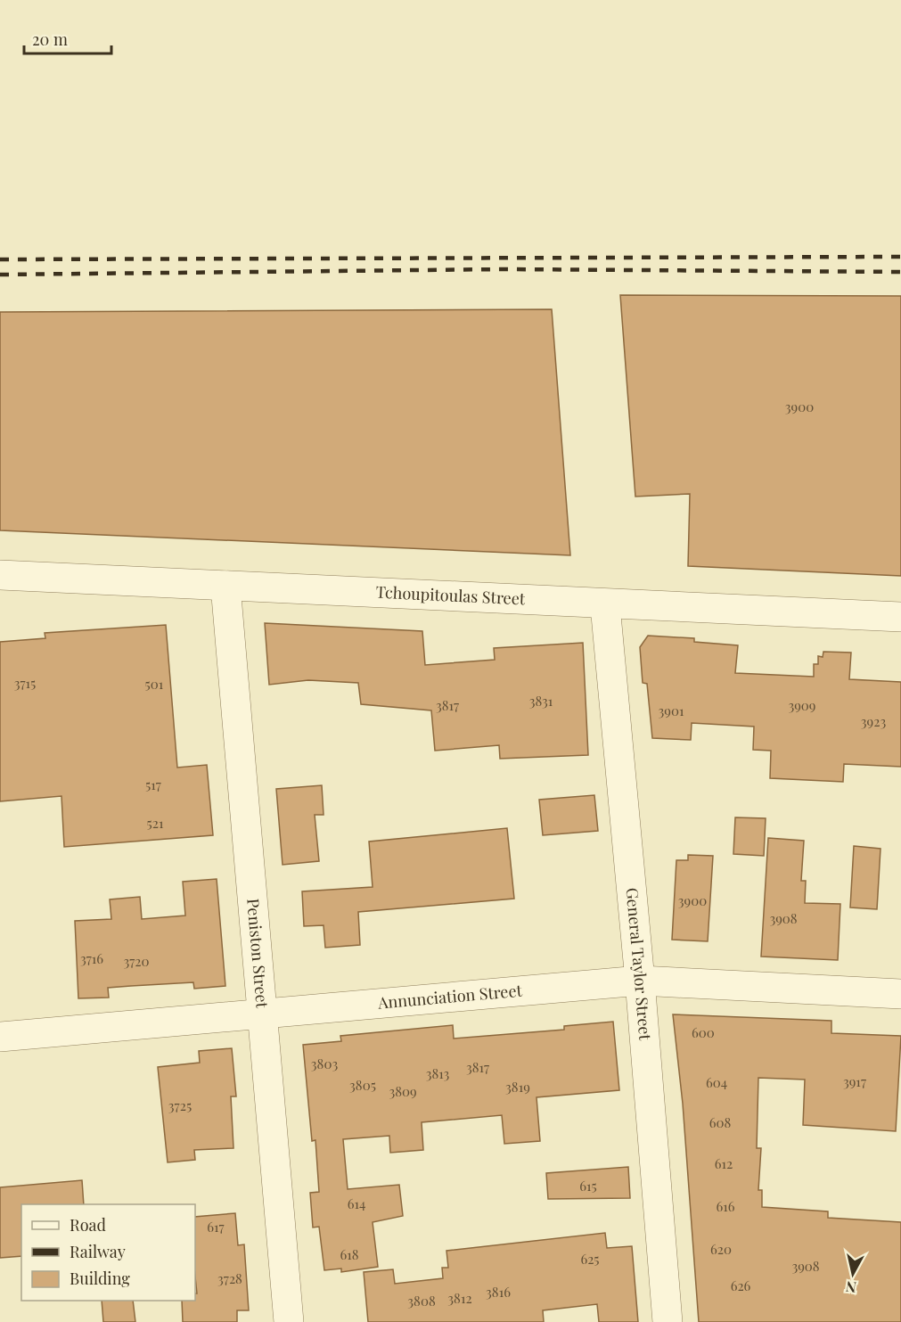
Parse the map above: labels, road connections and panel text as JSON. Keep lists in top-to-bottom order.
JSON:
{
  "streets": {
    "street": [
      "Tchoupitoulas Street",
      "Peniston Street",
      "General Taylor Street",
      "Annunciation Street"
    ]
  },
  "crossings": [
    ["Tchoupitoulas Street", "Peniston Street"],
    ["Tchoupitoulas Street", "General Taylor Street"],
    ["Peniston Street", "Annunciation Street"],
    ["General Taylor Street", "Annunciation Street"]
  ],
  "house_numbers": [
    "3900",
    "3715",
    "501",
    "3831",
    "3817",
    "3909",
    "3901",
    "3923",
    "517",
    "521",
    "3900",
    "3908",
    "3716",
    "3720",
    "600",
    "3803",
    "3817",
    "3813",
    "3917",
    "604",
    "3805",
    "3819",
    "3809",
    "3725",
    "608",
    "612",
    "615",
    "614",
    "616",
    "617",
    "620",
    "618",
    "625",
    "3908",
    "3728",
    "626",
    "3816",
    "3812",
    "3808"
  ],
  "legend": ["Road", "Railway", "Building"],
  "scale_bar": "20 m",
  "north": "bottom"
}
